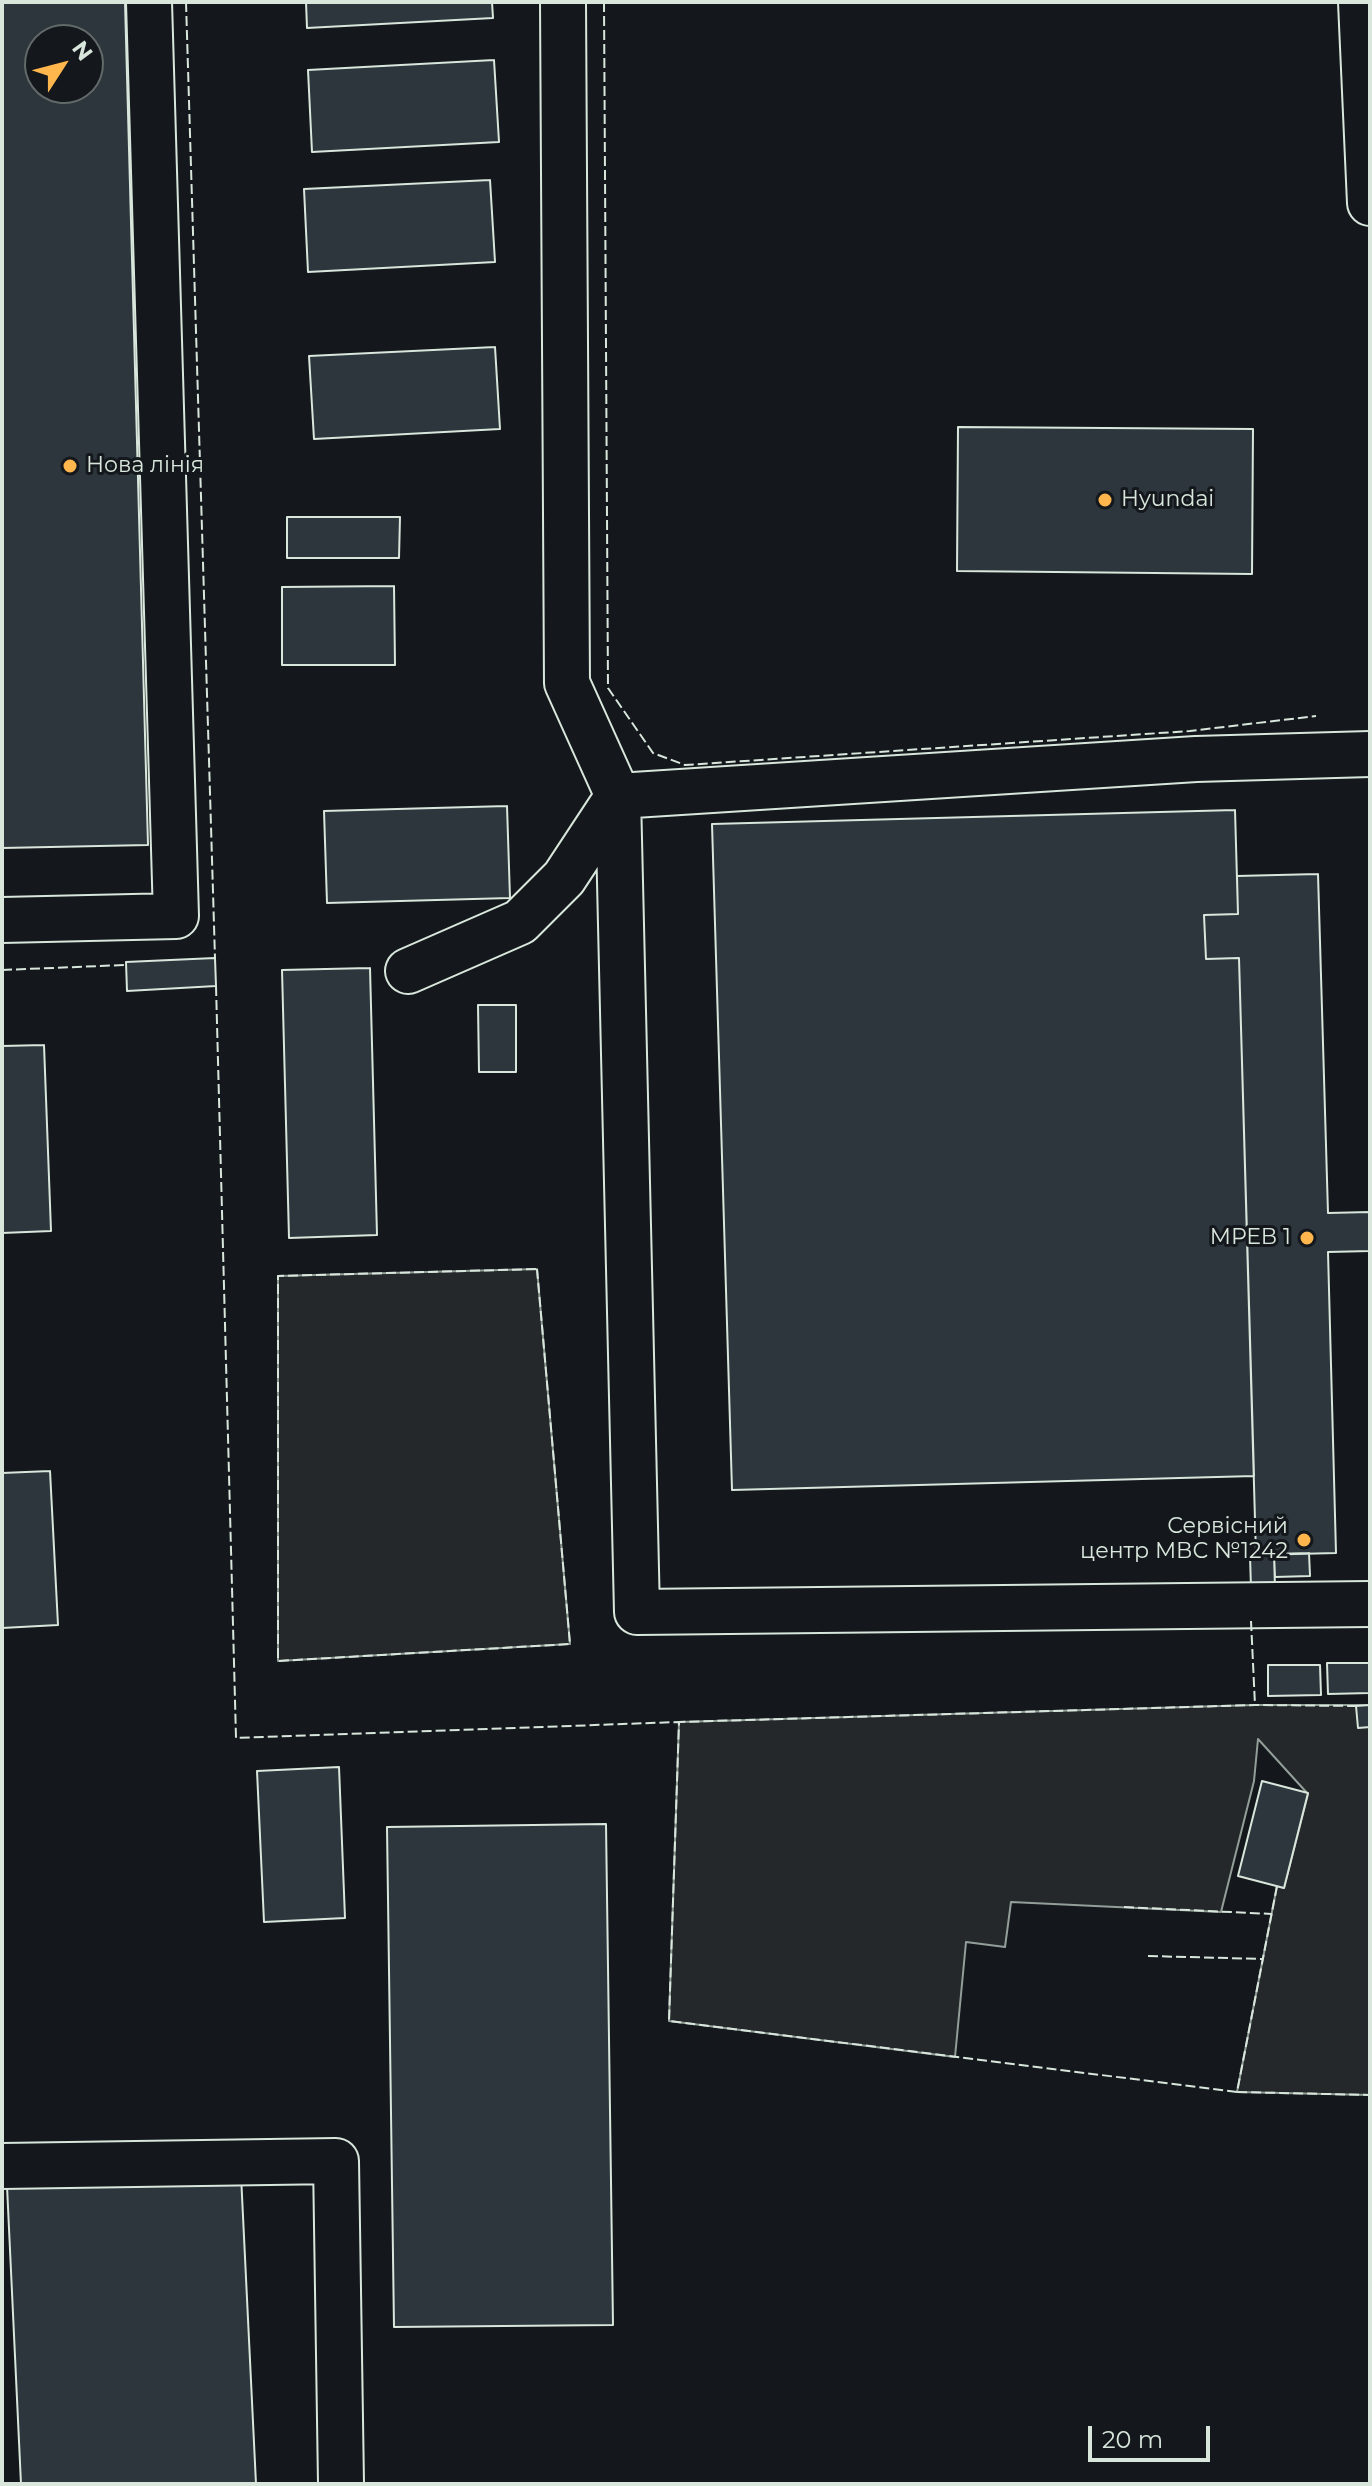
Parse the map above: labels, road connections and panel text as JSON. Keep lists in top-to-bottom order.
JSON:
{
  "places": [
    "Нова лінія",
    "Hyundai",
    "МРЕВ 1",
    "Сервісний центр МВС №1242"
  ],
  "scale_bar": "20 m",
  "north": "top right"
}
